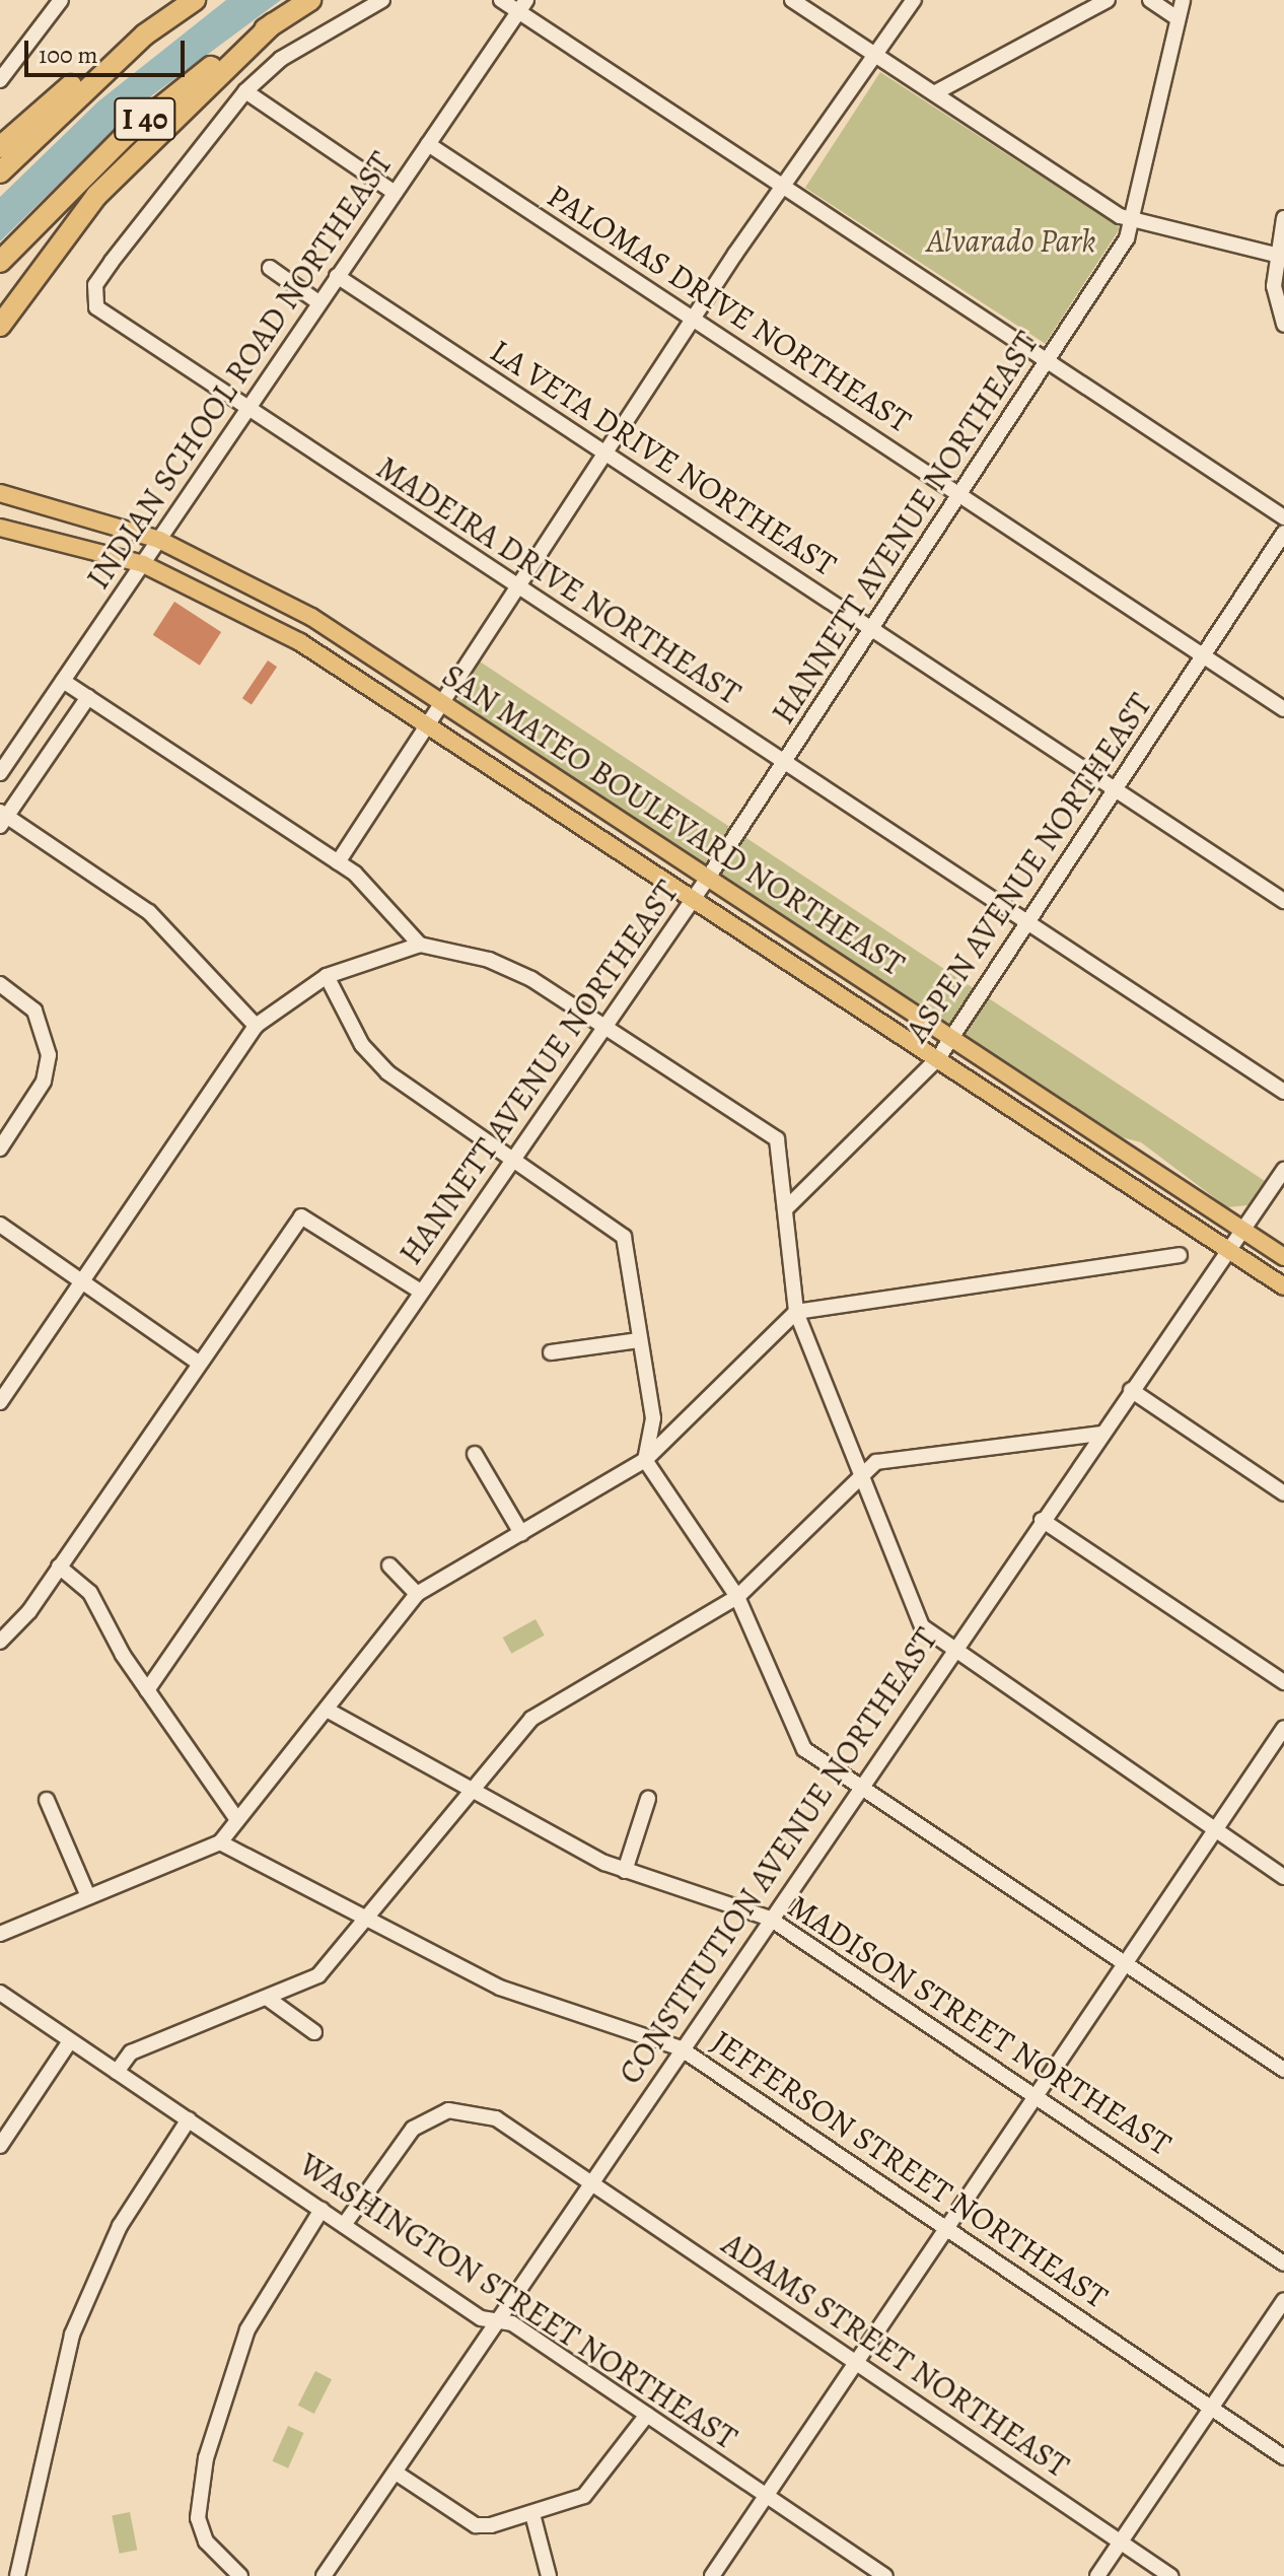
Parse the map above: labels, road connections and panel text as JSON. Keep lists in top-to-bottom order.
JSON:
{
  "streets": {
    "highway": ["I 40"],
    "main road": ["SAN MATEO BOULEVARD NORTHEAST"],
    "street": [
      "PALOMAS DRIVE NORTHEAST",
      "INDIAN SCHOOL ROAD NORTHEAST",
      "LA VETA DRIVE NORTHEAST",
      "HANNETT AVENUE NORTHEAST",
      "MADEIRA DRIVE NORTHEAST",
      "ASPEN AVENUE NORTHEAST",
      "CONSTITUTION AVENUE NORTHEAST",
      "MADISON STREET NORTHEAST",
      "JEFFERSON STREET NORTHEAST",
      "WASHINGTON STREET NORTHEAST",
      "ADAMS STREET NORTHEAST"
    ]
  },
  "crossings": [
    ["PALOMAS DRIVE NORTHEAST", "INDIAN SCHOOL ROAD NORTHEAST"],
    ["PALOMAS DRIVE NORTHEAST", "HANNETT AVENUE NORTHEAST"],
    ["PALOMAS DRIVE NORTHEAST", "ASPEN AVENUE NORTHEAST"],
    ["INDIAN SCHOOL ROAD NORTHEAST", "LA VETA DRIVE NORTHEAST"],
    ["INDIAN SCHOOL ROAD NORTHEAST", "MADEIRA DRIVE NORTHEAST"],
    ["INDIAN SCHOOL ROAD NORTHEAST", "SAN MATEO BOULEVARD NORTHEAST"],
    ["LA VETA DRIVE NORTHEAST", "HANNETT AVENUE NORTHEAST"],
    ["LA VETA DRIVE NORTHEAST", "ASPEN AVENUE NORTHEAST"],
    ["HANNETT AVENUE NORTHEAST", "MADEIRA DRIVE NORTHEAST"],
    ["HANNETT AVENUE NORTHEAST", "SAN MATEO BOULEVARD NORTHEAST"],
    ["MADEIRA DRIVE NORTHEAST", "ASPEN AVENUE NORTHEAST"],
    ["SAN MATEO BOULEVARD NORTHEAST", "ASPEN AVENUE NORTHEAST"],
    ["SAN MATEO BOULEVARD NORTHEAST", "CONSTITUTION AVENUE NORTHEAST"],
    ["CONSTITUTION AVENUE NORTHEAST", "MADISON STREET NORTHEAST"],
    ["CONSTITUTION AVENUE NORTHEAST", "JEFFERSON STREET NORTHEAST"],
    ["CONSTITUTION AVENUE NORTHEAST", "WASHINGTON STREET NORTHEAST"],
    ["CONSTITUTION AVENUE NORTHEAST", "ADAMS STREET NORTHEAST"],
    ["WASHINGTON STREET NORTHEAST", "ADAMS STREET NORTHEAST"]
  ],
  "parks": ["Alvarado Park"],
  "scale_bar": "100 m"
}
